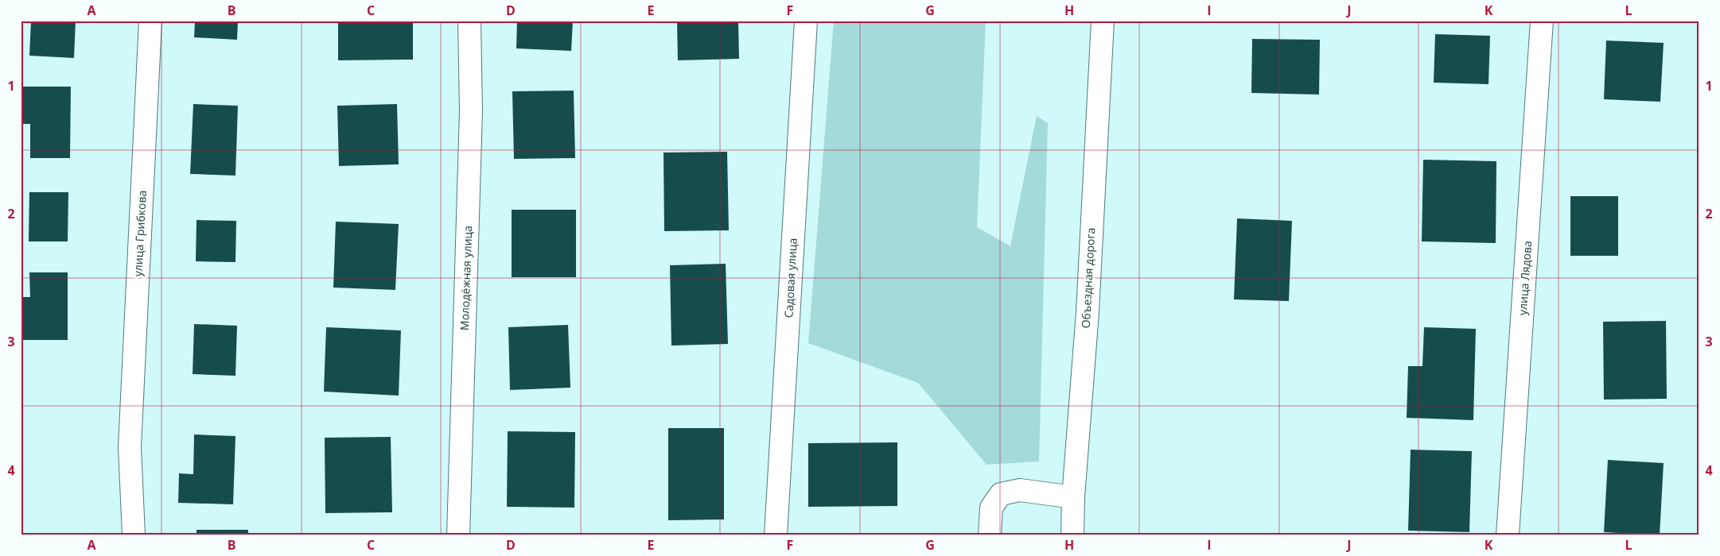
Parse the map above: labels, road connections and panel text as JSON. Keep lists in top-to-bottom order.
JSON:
{
  "streets": {
    "street": [
      "улица Грибкова",
      "Молодёжная улица",
      "Садовая улица",
      "Объездная дорога",
      "улица Лядова"
    ]
  },
  "grid": {
    "columns": [
      "A",
      "B",
      "C",
      "D",
      "E",
      "F",
      "G",
      "H",
      "I",
      "J",
      "K",
      "L"
    ],
    "rows": [
      "1",
      "2",
      "3",
      "4"
    ]
  }
}
